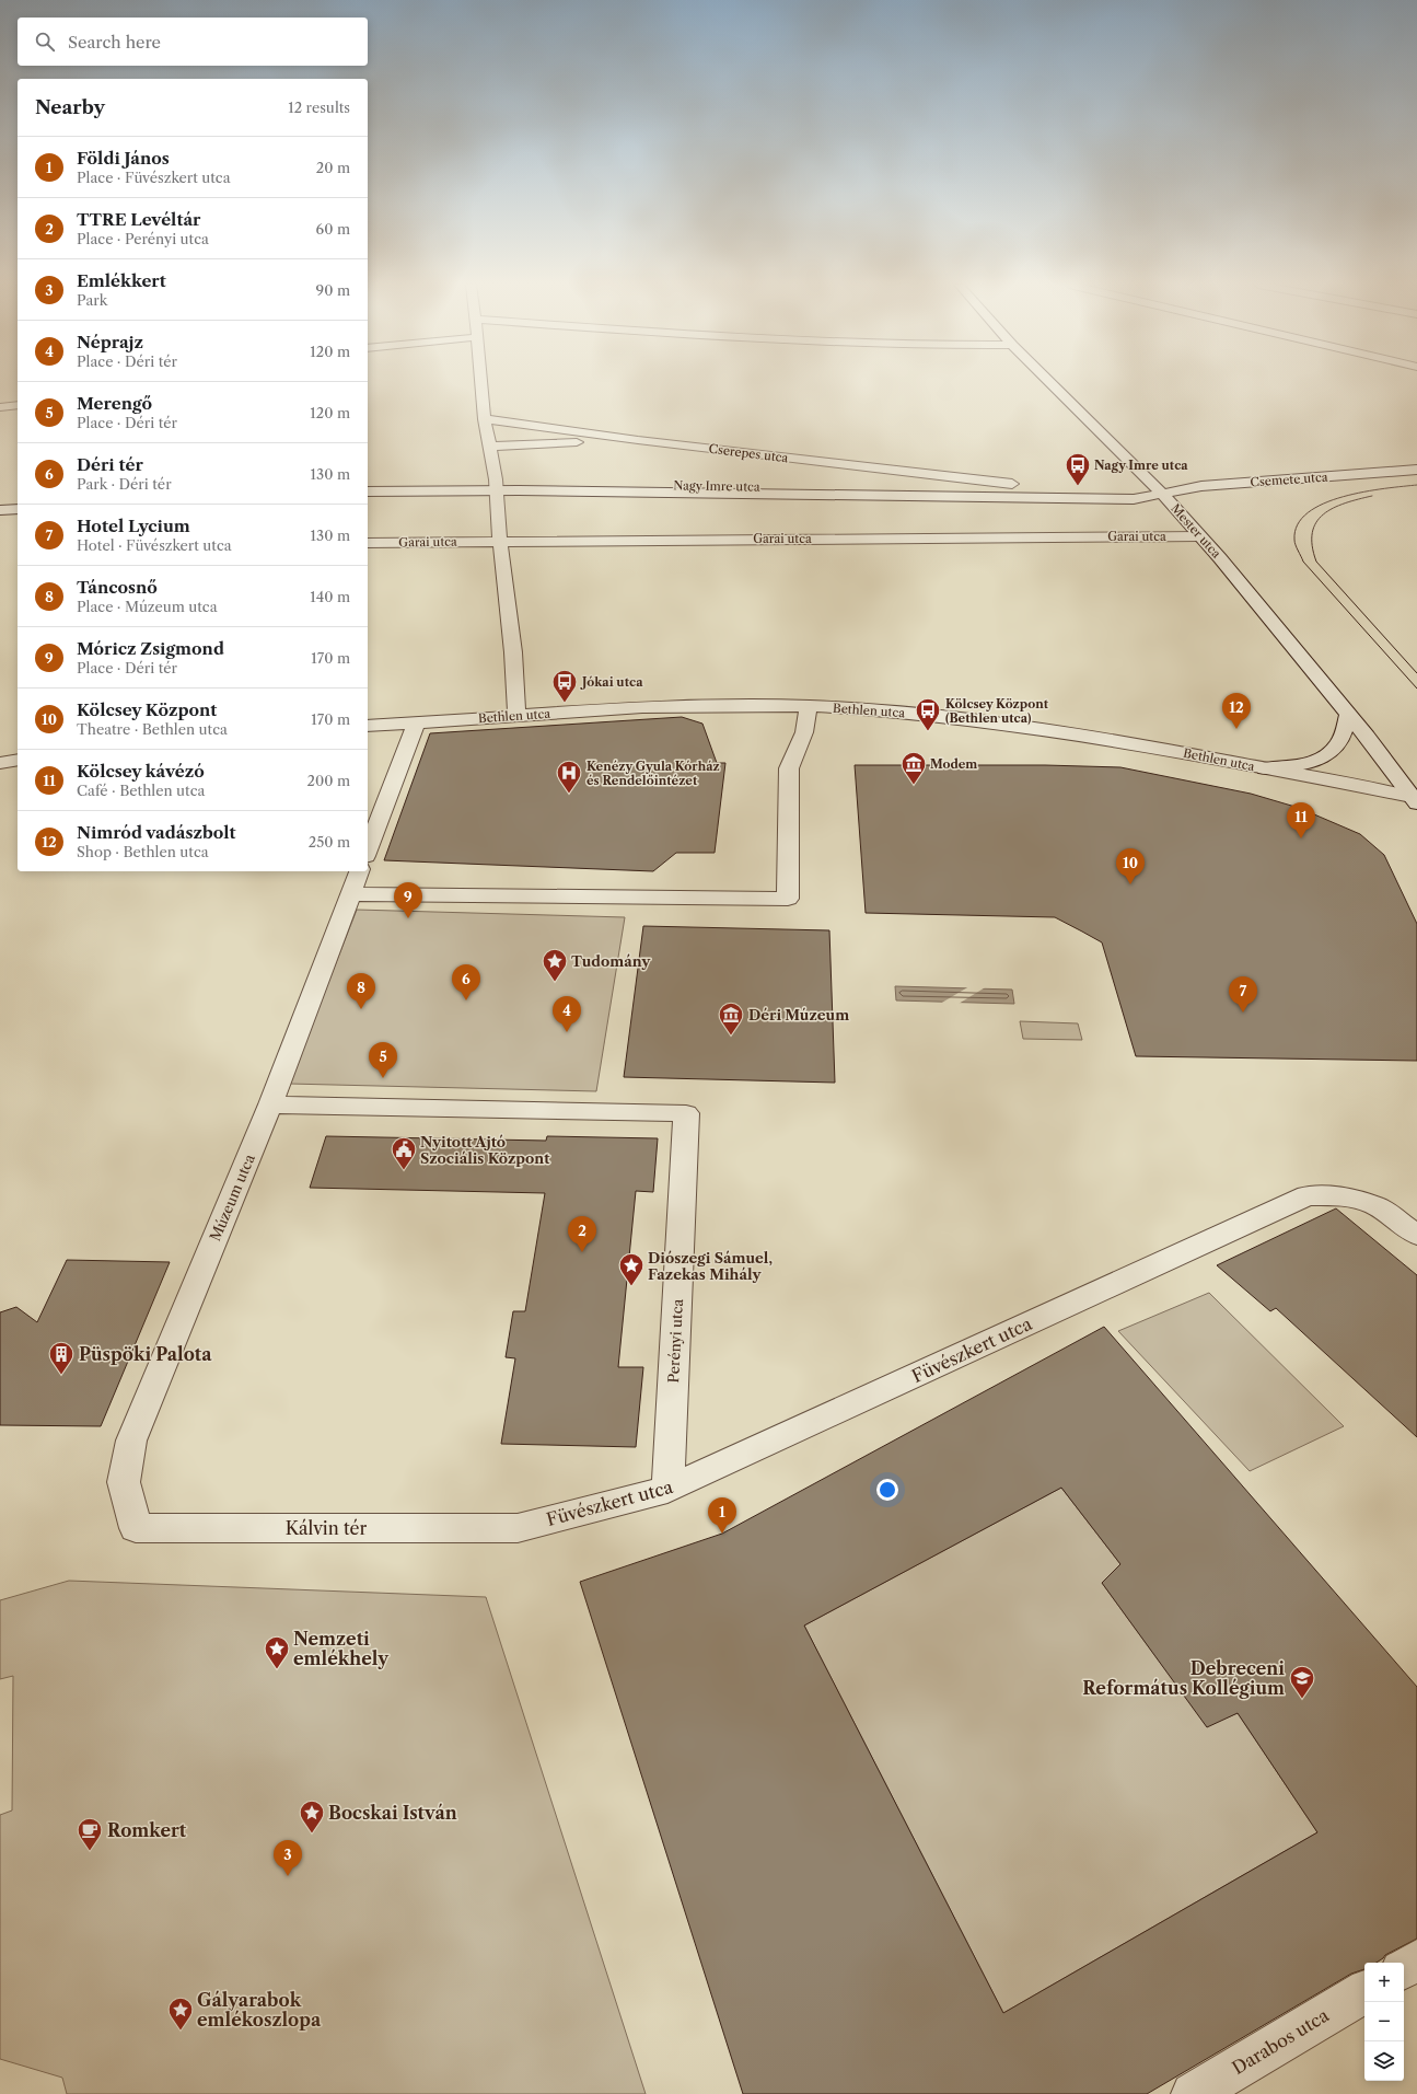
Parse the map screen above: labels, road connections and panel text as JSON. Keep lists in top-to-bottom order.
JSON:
{
  "streets": {
    "street": [
      "Cserepes utca",
      "Csemete utca",
      "Nagy Imre utca",
      "Mester utca",
      "Garai utca",
      "Bethlen utca",
      "Múzeum utca",
      "Perényi utca",
      "Füvészkert utca",
      "Kálvin tér",
      "Darabos utca"
    ]
  },
  "crossings": [
    ["Csemete utca", "Nagy Imre utca"],
    ["Csemete utca", "Mester utca"],
    ["Nagy Imre utca", "Mester utca"],
    ["Mester utca", "Garai utca"],
    ["Mester utca", "Bethlen utca"],
    ["Múzeum utca", "Perényi utca"],
    ["Múzeum utca", "Kálvin tér"],
    ["Perényi utca", "Füvészkert utca"],
    ["Füvészkert utca", "Kálvin tér"]
  ],
  "places": {
    "bus stop": ["Nagy Imre utca", "Jókai utca", "Kölcsey Központ (Bethlen utca)"],
    "museum": ["Modem", "Déri Múzeum"],
    "hospital": ["Kenézy Gyula Kórház és Rendelőintézet"],
    "place": [
      "Tudomány",
      "Diószegi Sámuel, Fazekas Mihály",
      "Nemzeti emlékhely",
      "Bocskai István",
      "Gályarabok emlékoszlopa"
    ],
    "public building": ["Nyitott Ajtó Szociális Központ"],
    "building": ["Püspöki Palota"],
    "school or university": ["Debreceni Református Kollégium"],
    "cafe": ["Romkert"]
  },
  "page": {
    "search": "Search here",
    "heading": ["Nearby", "12 results"],
    "list": [
      {
        "mark": "1",
        "name": "Földi János",
        "note": "Place · Füvészkert utca",
        "value": "20 m"
      },
      {
        "mark": "2",
        "name": "TTRE Levéltár",
        "note": "Place · Perényi utca",
        "value": "60 m"
      },
      {
        "mark": "3",
        "name": "Emlékkert",
        "note": "Park",
        "value": "90 m"
      },
      {
        "mark": "4",
        "name": "Néprajz",
        "note": "Place · Déri tér",
        "value": "120 m"
      },
      {
        "mark": "5",
        "name": "Merengő",
        "note": "Place · Déri tér",
        "value": "120 m"
      },
      {
        "mark": "6",
        "name": "Déri tér",
        "note": "Park · Déri tér",
        "value": "130 m"
      },
      {
        "mark": "7",
        "name": "Hotel Lycium",
        "note": "Hotel · Füvészkert utca",
        "value": "130 m"
      },
      {
        "mark": "8",
        "name": "Táncosnő",
        "note": "Place · Múzeum utca",
        "value": "140 m"
      },
      {
        "mark": "9",
        "name": "Móricz Zsigmond",
        "note": "Place · Déri tér",
        "value": "170 m"
      },
      {
        "mark": "10",
        "name": "Kölcsey Központ",
        "note": "Theatre · Bethlen utca",
        "value": "170 m"
      },
      {
        "mark": "11",
        "name": "Kölcsey kávézó",
        "note": "Café · Bethlen utca",
        "value": "200 m"
      },
      {
        "mark": "12",
        "name": "Nimród vadászbolt",
        "note": "Shop · Bethlen utca",
        "value": "250 m"
      }
    ],
    "pins": [
      "12",
      "11",
      "10",
      "9",
      "6",
      "8",
      "7",
      "4",
      "5",
      "2",
      "1",
      "3"
    ],
    "map_buttons": ["+", "−"]
  }
}
